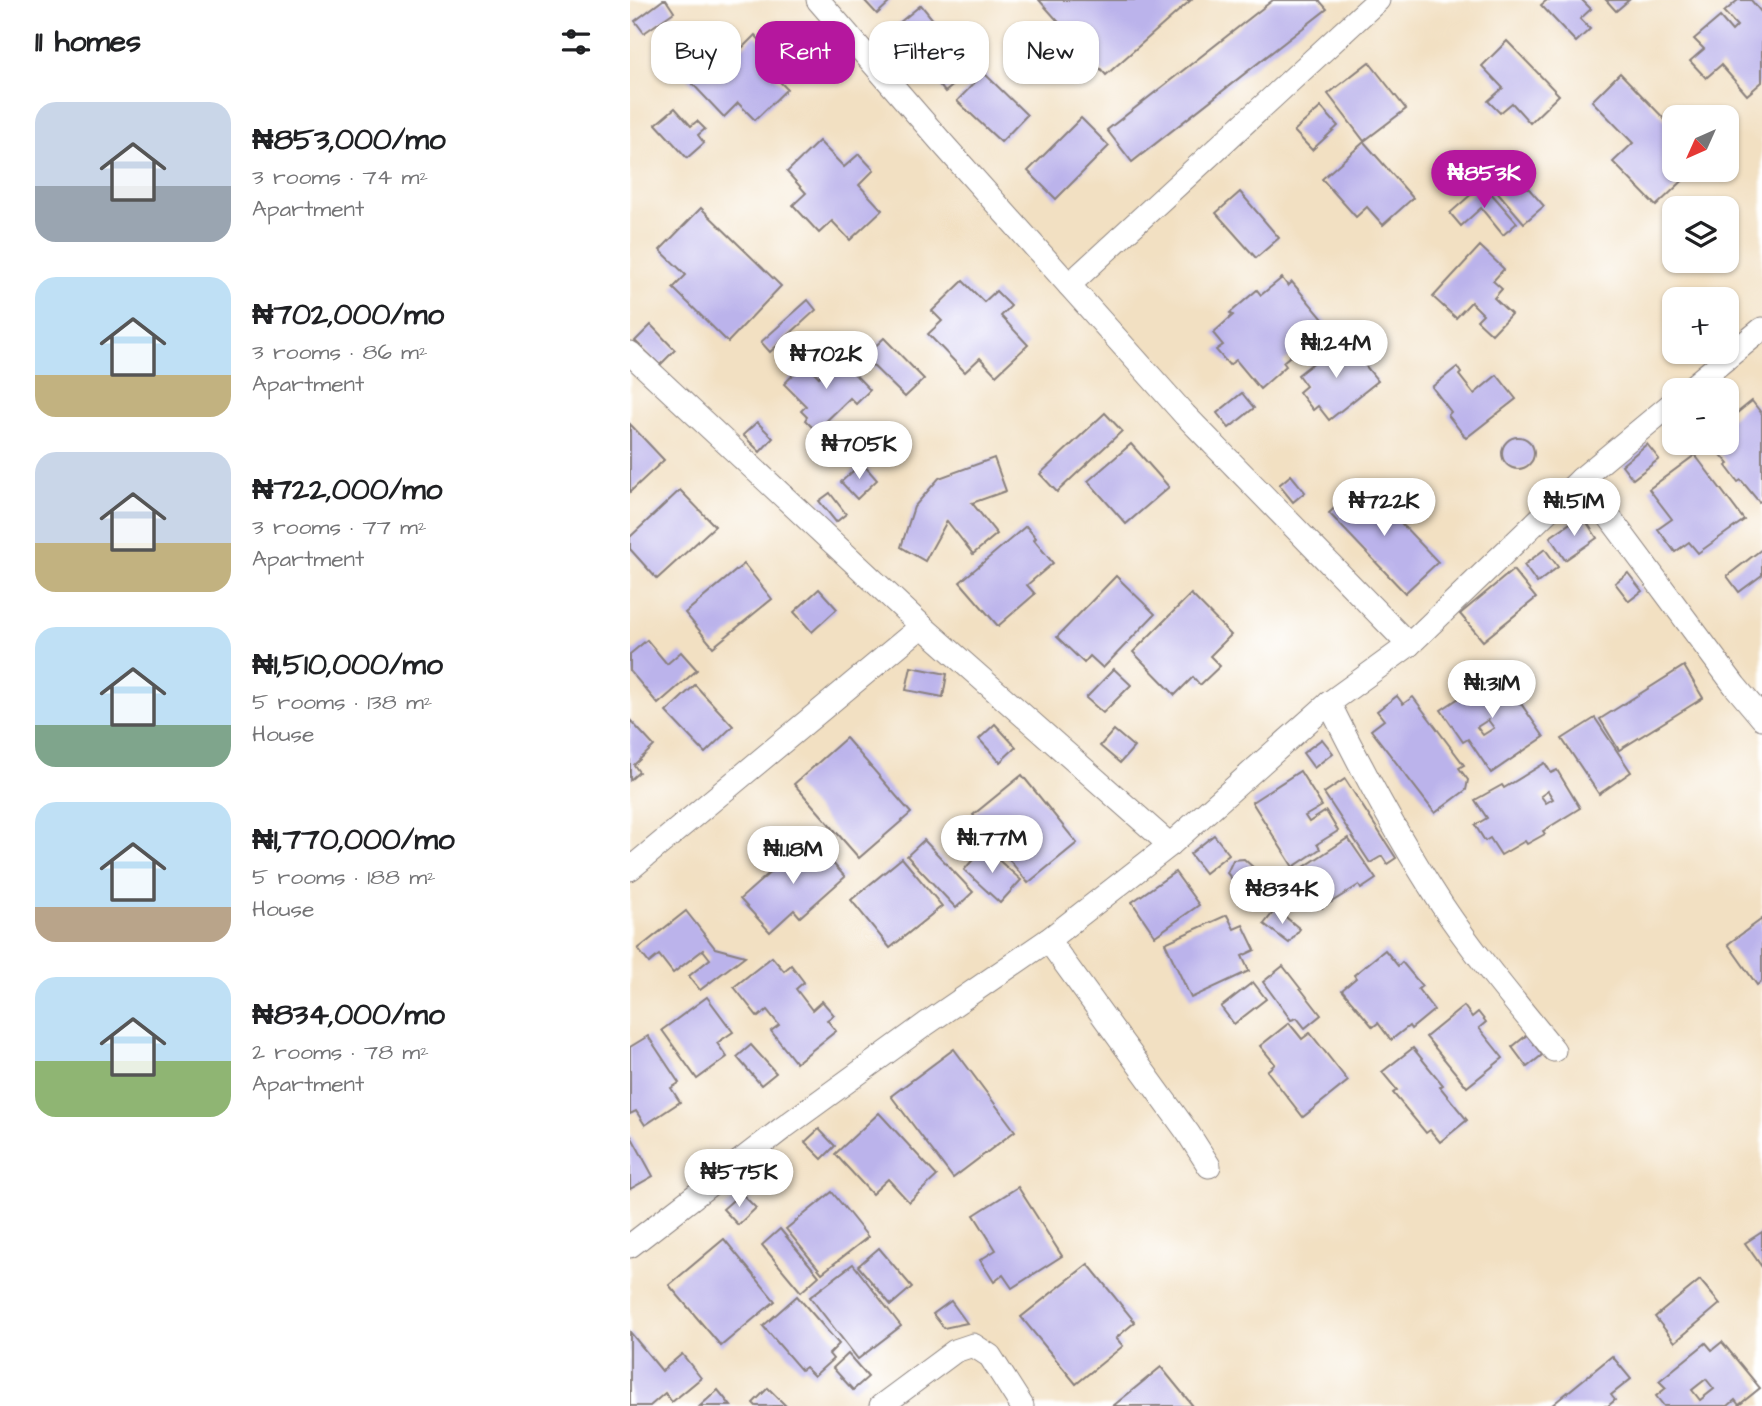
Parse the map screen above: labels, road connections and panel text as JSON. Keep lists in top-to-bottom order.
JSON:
{
  "north": "bottom left",
  "page": {
    "heading": "11 homes",
    "chip": [
      "Buy",
      "Rent",
      "Filters",
      "New"
    ],
    "list": [
      {
        "name": "₦853,000/mo",
        "note": "3 rooms · 74 m² · Apartment"
      },
      {
        "name": "₦702,000/mo",
        "note": "3 rooms · 86 m² · Apartment"
      },
      {
        "name": "₦722,000/mo",
        "note": "3 rooms · 77 m² · Apartment"
      },
      {
        "name": "₦1,510,000/mo",
        "note": "5 rooms · 138 m² · House"
      },
      {
        "name": "₦1,770,000/mo",
        "note": "5 rooms · 188 m² · House"
      },
      {
        "name": "₦834,000/mo",
        "note": "2 rooms · 78 m² · Apartment"
      }
    ],
    "map_buttons": ["+", "−"],
    "price": [
      "₦853K",
      "₦1.24M",
      "₦702K",
      "₦705K",
      "₦722K",
      "₦1.51M",
      "₦1.31M",
      "₦1.77M",
      "₦1.18M",
      "₦834K",
      "₦575K"
    ]
  }
}
